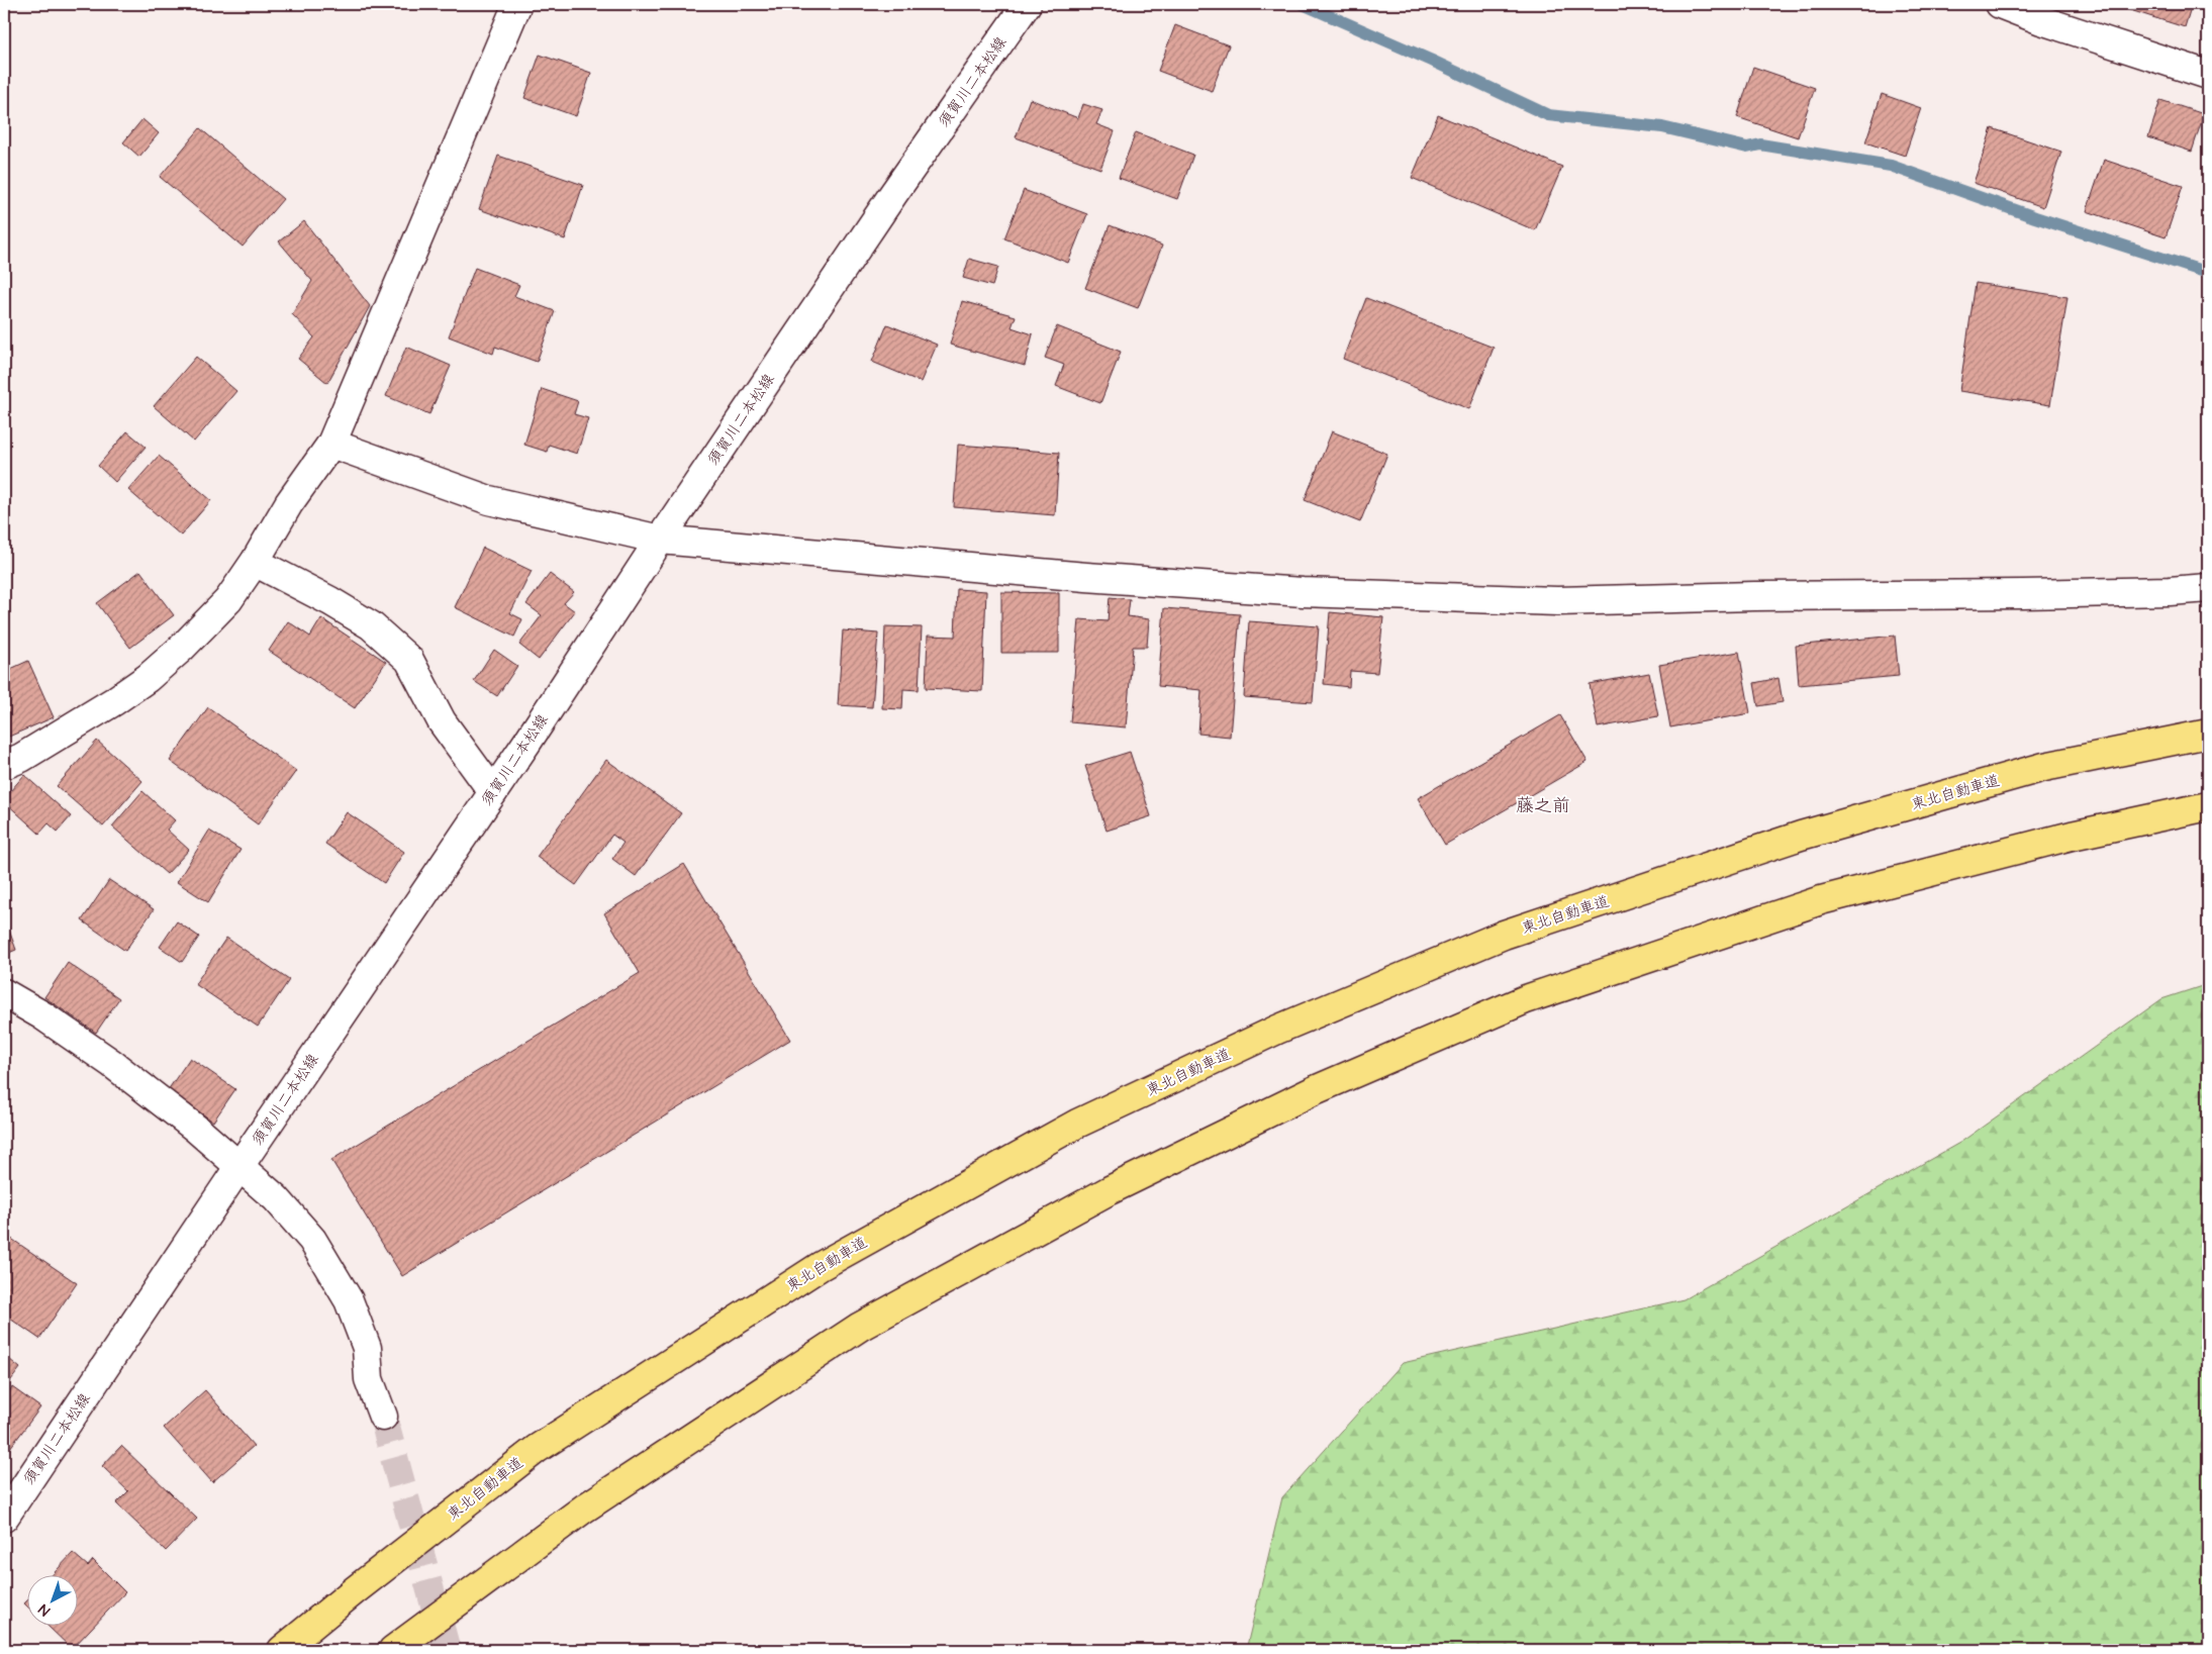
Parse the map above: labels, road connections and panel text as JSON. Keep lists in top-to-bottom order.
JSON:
{
  "streets": {
    "highway": ["東北自動車道"],
    "street": ["須賀川二本松線"]
  },
  "districts": ["藤之前"],
  "north": "bottom left"
}
